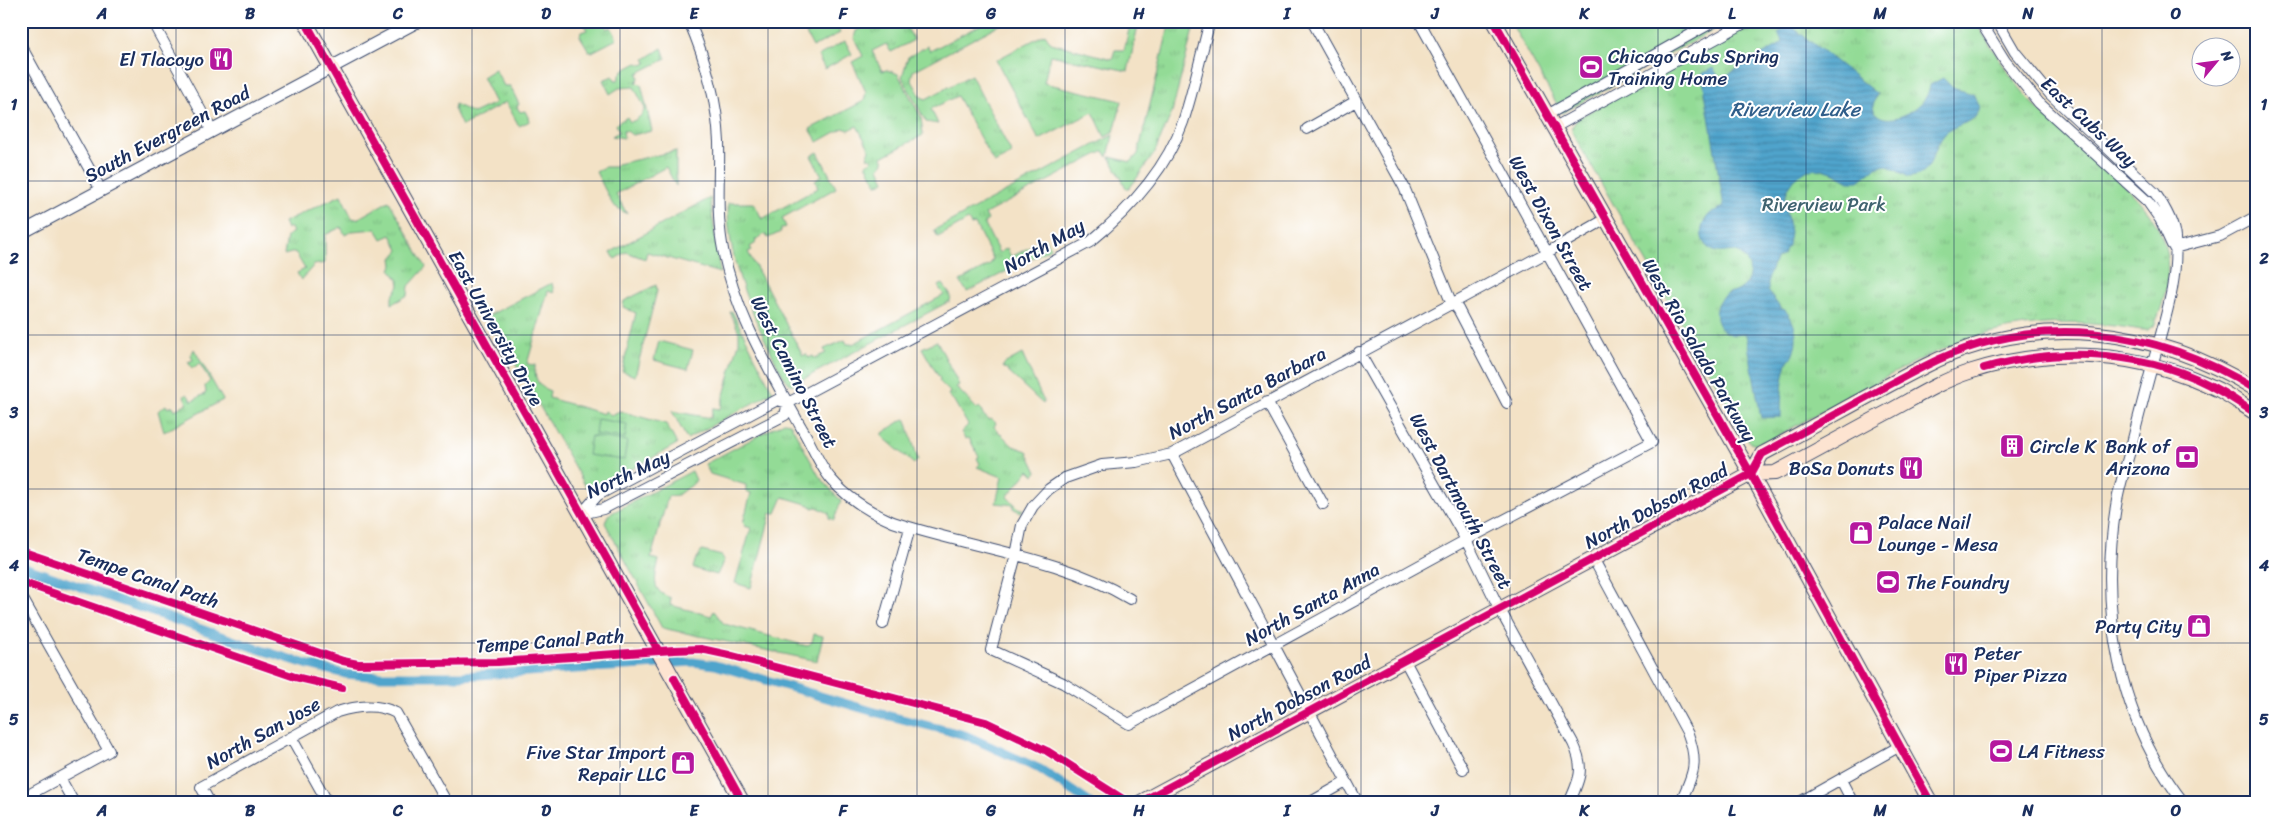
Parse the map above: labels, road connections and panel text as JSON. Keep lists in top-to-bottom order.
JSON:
{
  "streets": {
    "main road": ["East University Drive", "West Rio Salado Parkway", "North Dobson Road"],
    "street": [
      "East Cubs Way",
      "South Evergreen Road",
      "West Dixon Street",
      "North May",
      "West Camino Street",
      "North Santa Barbara",
      "West Dartmouth Street",
      "North Santa Anna",
      "North San Jose"
    ],
    "cycle path": ["Tempe Canal Path"]
  },
  "crossings": [
    ["East Cubs Way", "North Dobson Road"],
    ["South Evergreen Road", "East University Drive"],
    ["West Dixon Street", "North Santa Barbara"],
    ["West Dixon Street", "North Santa Anna"],
    ["North May", "East University Drive"],
    ["North May", "West Camino Street"],
    ["West Rio Salado Parkway", "North Santa Barbara"],
    ["West Rio Salado Parkway", "North Dobson Road"],
    ["West Camino Street", "North Santa Barbara"],
    ["North Santa Barbara", "West Dartmouth Street"],
    ["North Santa Barbara", "North Santa Anna"],
    ["West Dartmouth Street", "North Dobson Road"],
    ["West Dartmouth Street", "North Santa Anna"]
  ],
  "water": ["Riverview Lake"],
  "parks": ["Riverview Park"],
  "places": {
    "restaurant": ["El Tlacoyo", "BoSa Donuts", "Peter Piper Pizza"],
    "sports": ["Chicago Cubs Spring Training Home", "The Foundry", "LA Fitness"],
    "building": ["Circle K"],
    "bank": ["Bank of Arizona"],
    "shop": ["Palace Nail Lounge - Mesa", "Party City", "Five Star Import Repair LLC"]
  },
  "north": "top right",
  "grid": {
    "columns": [
      "A",
      "B",
      "C",
      "D",
      "E",
      "F",
      "G",
      "H",
      "I",
      "J",
      "K",
      "L",
      "M",
      "N",
      "O"
    ],
    "rows": [
      "1",
      "2",
      "3",
      "4",
      "5"
    ]
  }
}
